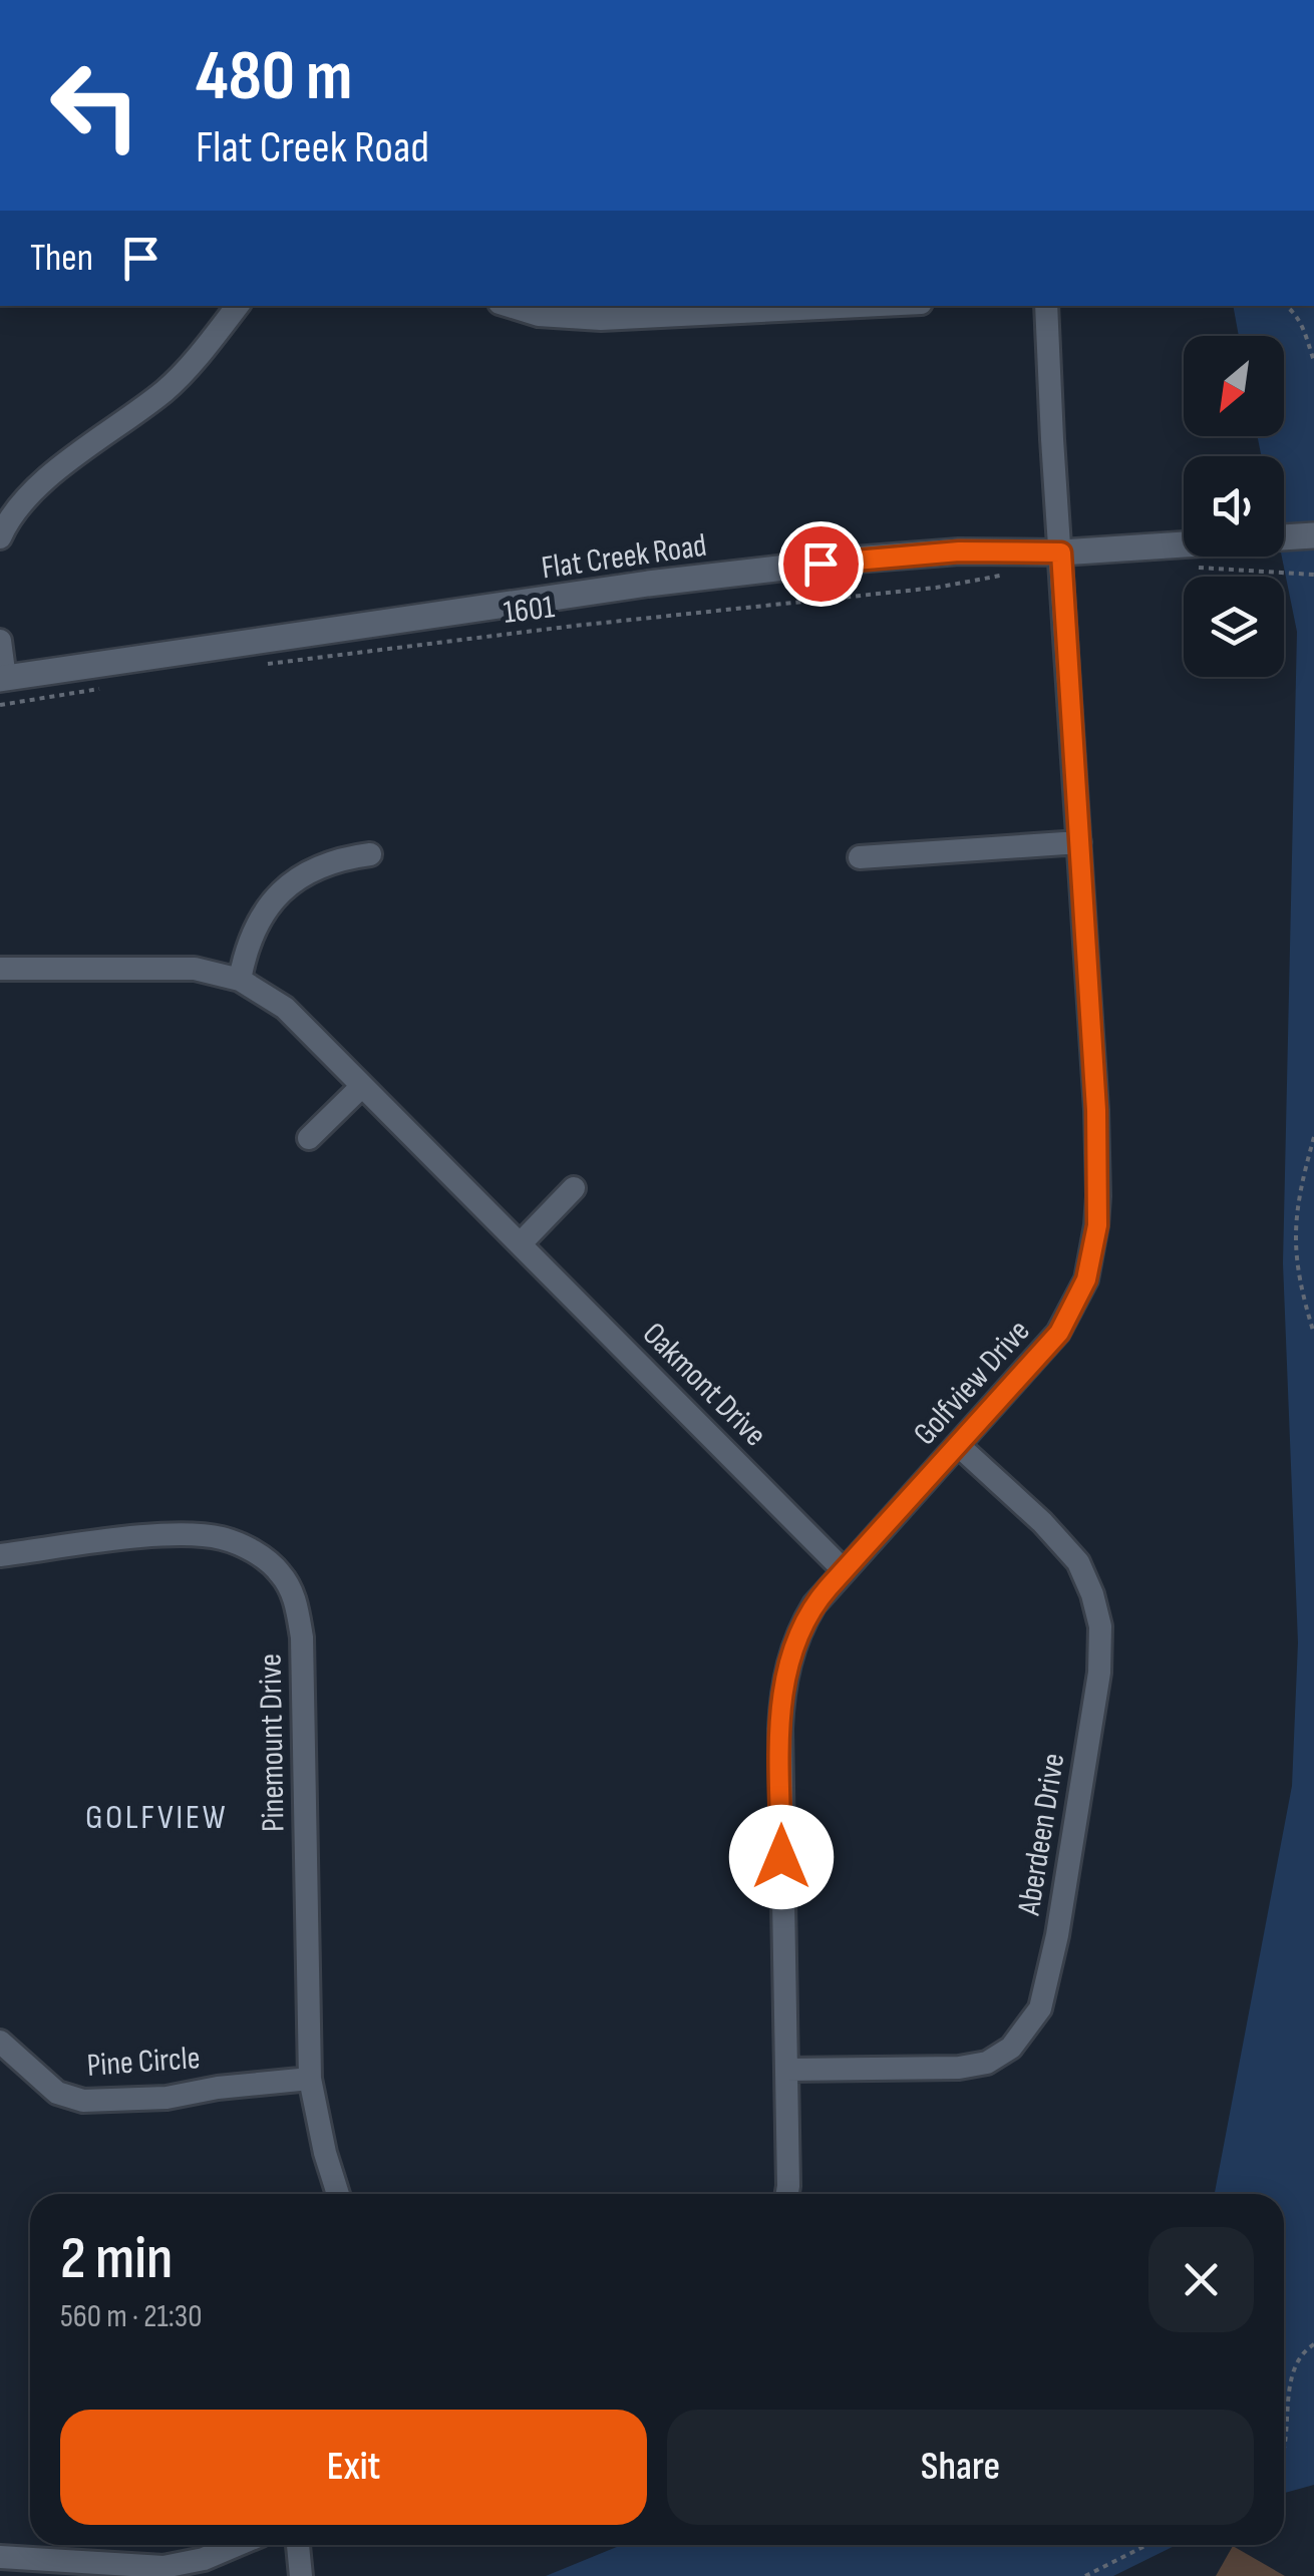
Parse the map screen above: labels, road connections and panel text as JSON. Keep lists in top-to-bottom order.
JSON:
{
  "streets": {
    "street": [
      "Flat Creek Road",
      "Golfview Drive",
      "Oakmont Drive",
      "Pinemount Drive",
      "Aberdeen Drive",
      "Pine Circle"
    ],
    "path": ["1601"]
  },
  "crossings": [
    ["Flat Creek Road", "Golfview Drive"],
    ["Golfview Drive", "Oakmont Drive"],
    ["Golfview Drive", "Aberdeen Drive"],
    ["Pinemount Drive", "Pine Circle"]
  ],
  "districts": ["GOLFVIEW"],
  "north": "bottom left",
  "page": {
    "turn": ["480 m", "Flat Creek Road"],
    "then": "Then",
    "heading": ["2 min", "560 m · 21:30"],
    "buttons": ["Exit", "Share"]
  }
}
